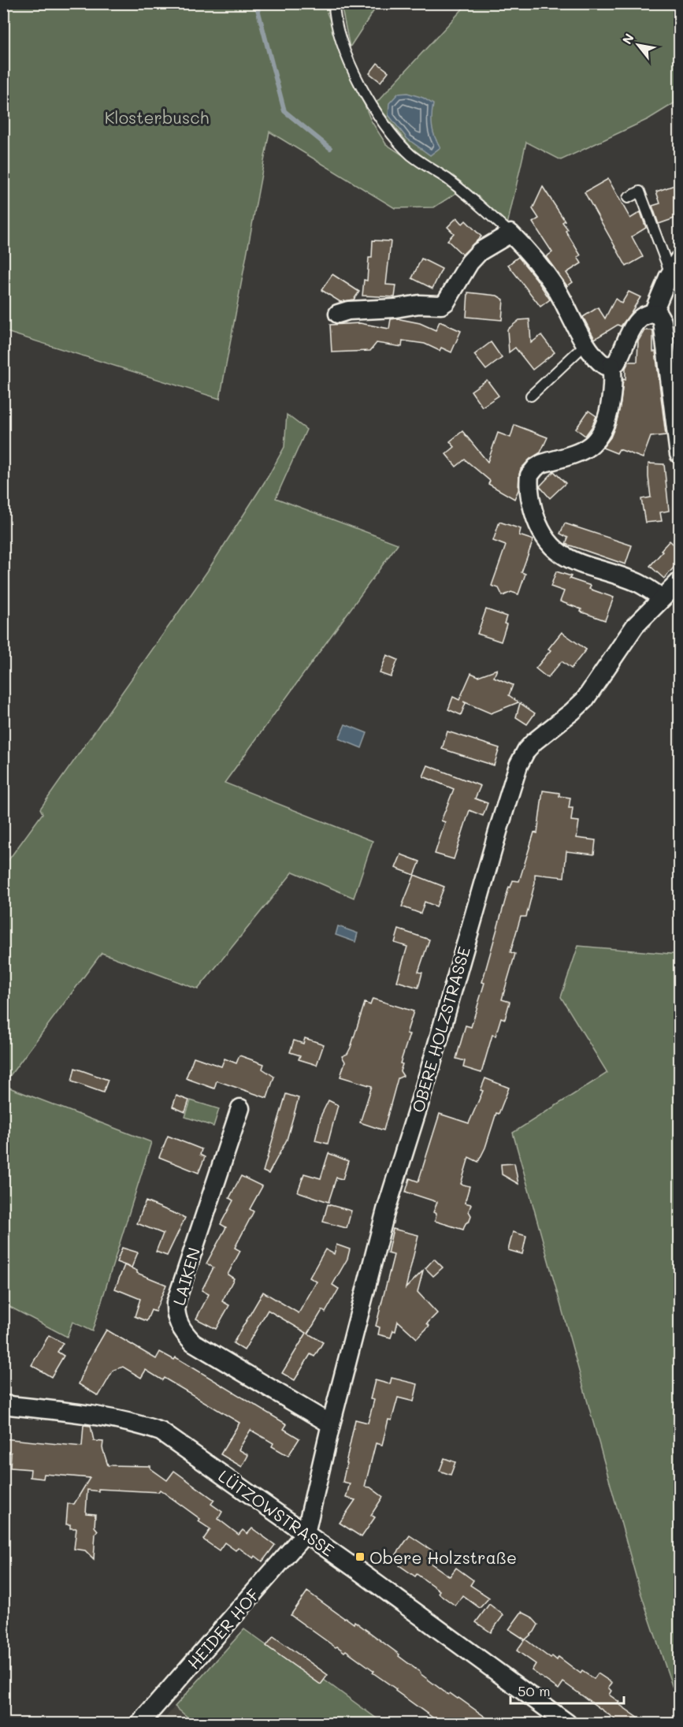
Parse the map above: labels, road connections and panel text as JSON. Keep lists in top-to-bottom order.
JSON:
{
  "streets": {
    "street": [
      "OBERE HOLZSTRASSE",
      "LAIKEN",
      "LÜTZOWSTRASSE",
      "HEIDER HOF"
    ]
  },
  "crossings": [
    ["OBERE HOLZSTRASSE", "LAIKEN"],
    ["OBERE HOLZSTRASSE", "LÜTZOWSTRASSE"],
    ["OBERE HOLZSTRASSE", "HEIDER HOF"],
    ["LÜTZOWSTRASSE", "HEIDER HOF"]
  ],
  "parks": ["Klosterbusch"],
  "places": {
    "transit": ["Obere Holzstraße"]
  },
  "scale_bar": "50 m",
  "north": "top left"
}
